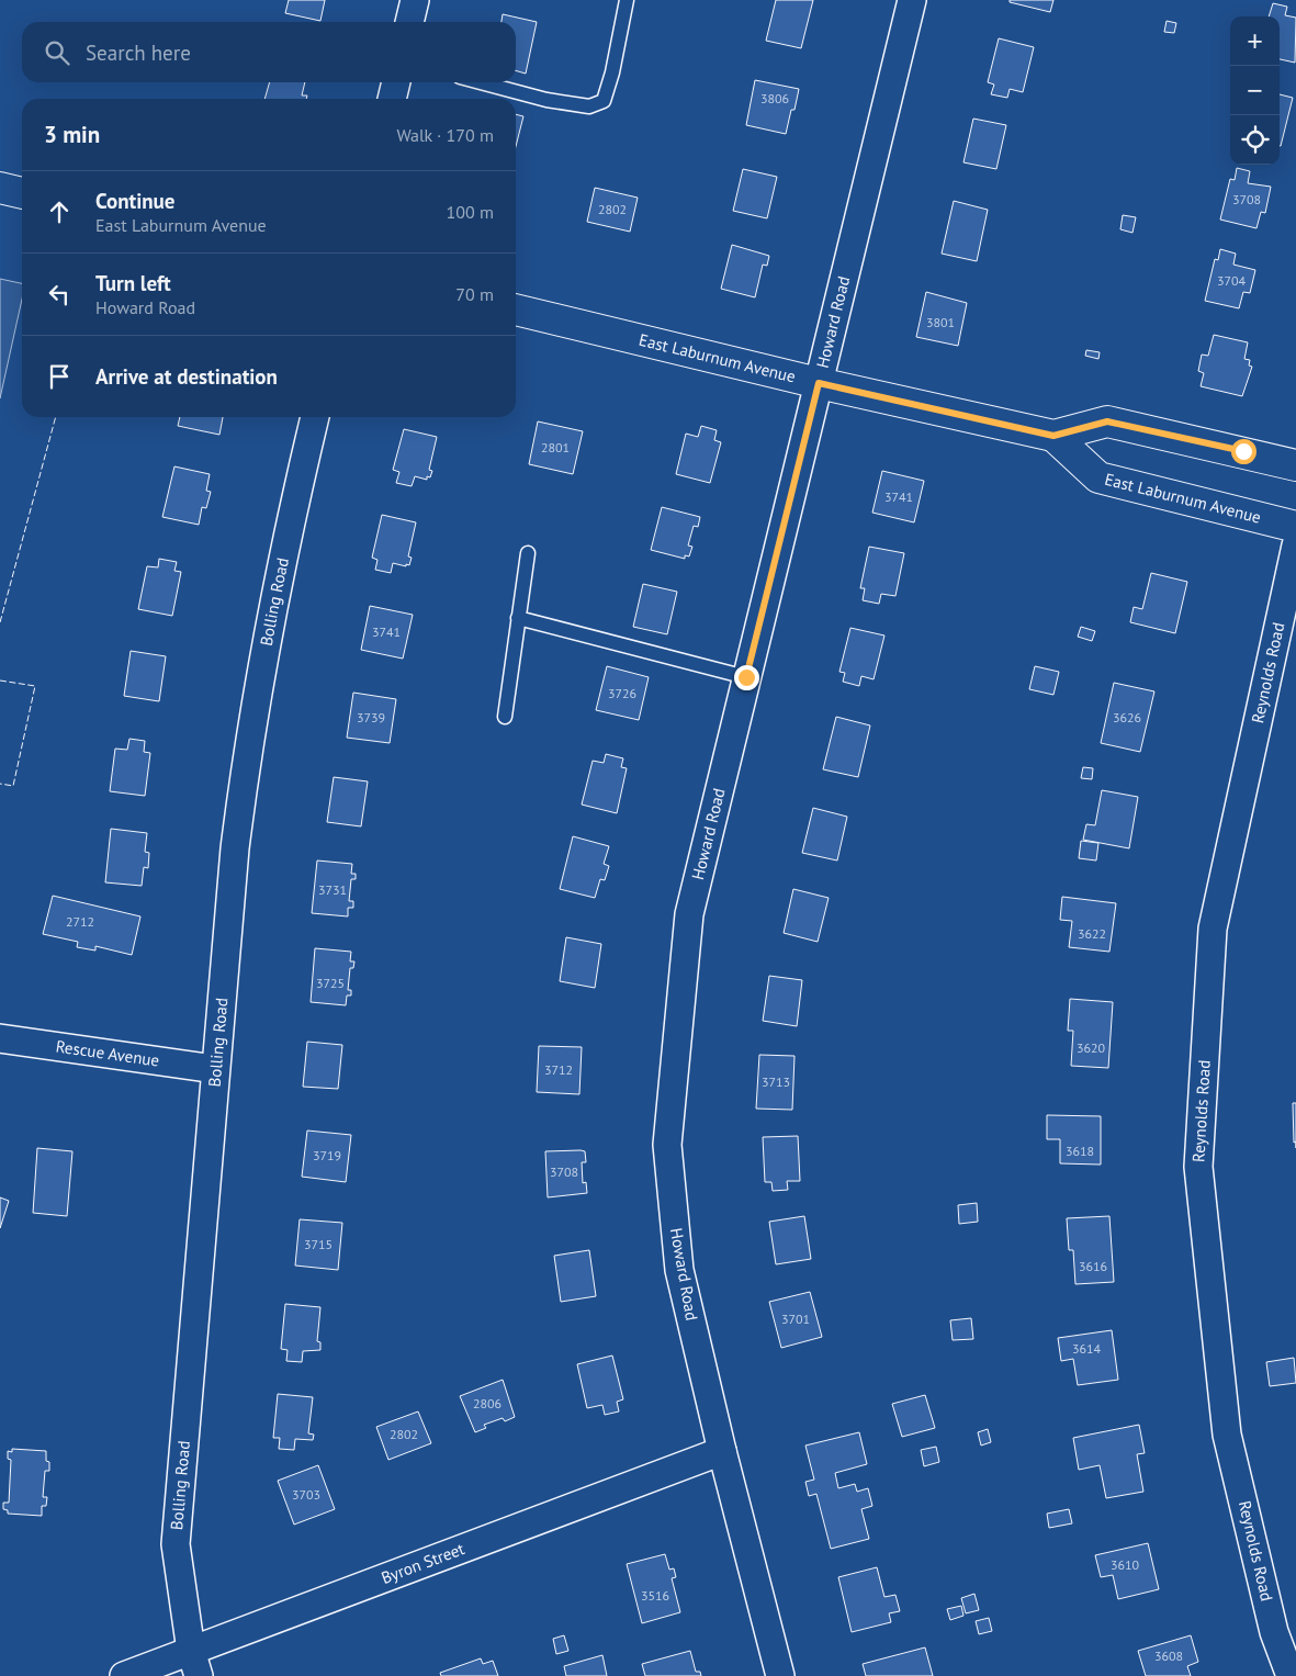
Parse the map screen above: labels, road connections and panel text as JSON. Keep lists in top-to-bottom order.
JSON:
{
  "streets": {
    "main road": ["East Laburnum Avenue"],
    "street": [
      "Howard Road",
      "Bolling Road",
      "Reynolds Road",
      "Rescue Avenue",
      "Byron Street"
    ]
  },
  "crossings": [
    ["Howard Road", "East Laburnum Avenue"],
    ["Howard Road", "Byron Street"],
    ["Bolling Road", "Rescue Avenue"],
    ["Bolling Road", "Byron Street"]
  ],
  "house_numbers": [
    "3806",
    "3708",
    "2802",
    "3704",
    "3801",
    "2801",
    "3741",
    "3741",
    "3726",
    "3739",
    "3626",
    "3731",
    "2712",
    "3622",
    "3725",
    "3620",
    "3712",
    "3713",
    "3618",
    "3719",
    "3708",
    "3715",
    "3616",
    "3701",
    "3614",
    "2806",
    "2802",
    "3703",
    "3610",
    "3516",
    "3608"
  ],
  "page": {
    "map_buttons": ["+", "−"],
    "search": "Search here",
    "heading": ["3 min", "Walk · 170 m"],
    "list": [
      ["Continue", "East Laburnum Avenue", "100 m"],
      ["Turn left", "Howard Road", "70 m"],
      "Arrive at destination"
    ]
  }
}
